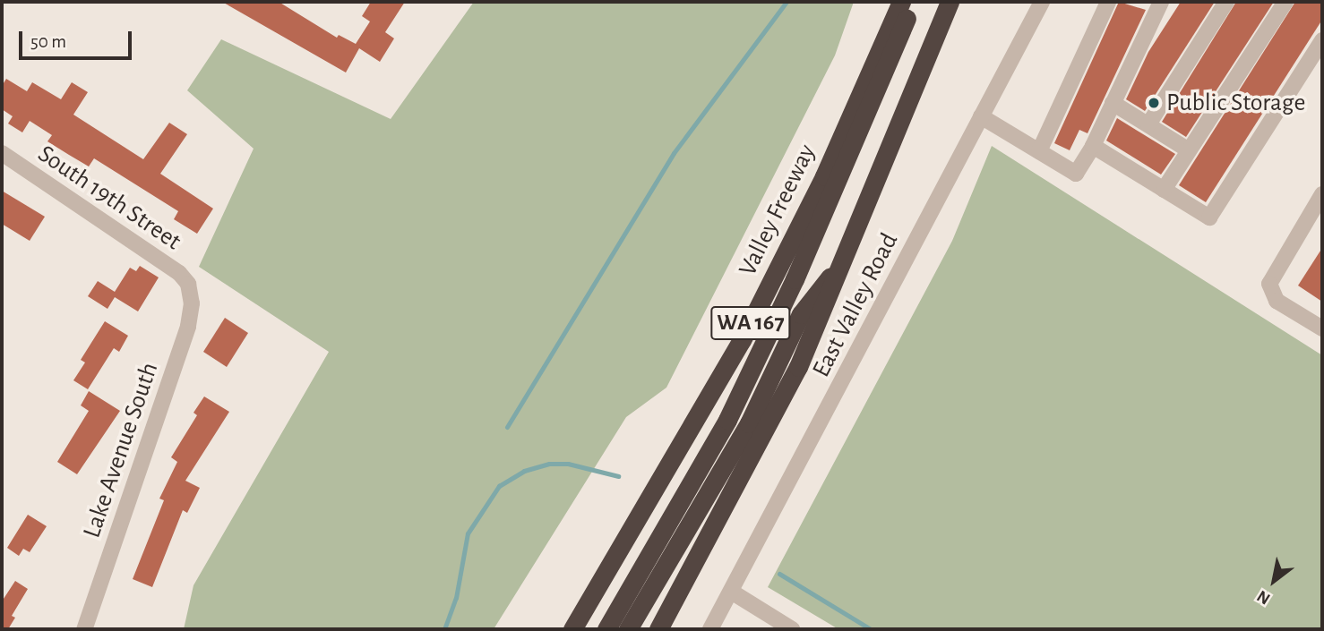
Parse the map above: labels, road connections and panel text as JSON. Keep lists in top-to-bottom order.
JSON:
{
  "streets": {
    "highway": ["Valley Freeway", "WA 167"],
    "street": ["South 19th Street", "East Valley Road", "Lake Avenue South"]
  },
  "crossings": [
    ["South 19th Street", "Lake Avenue South"]
  ],
  "places": ["Public Storage"],
  "scale_bar": "50 m",
  "north": "bottom left"
}
